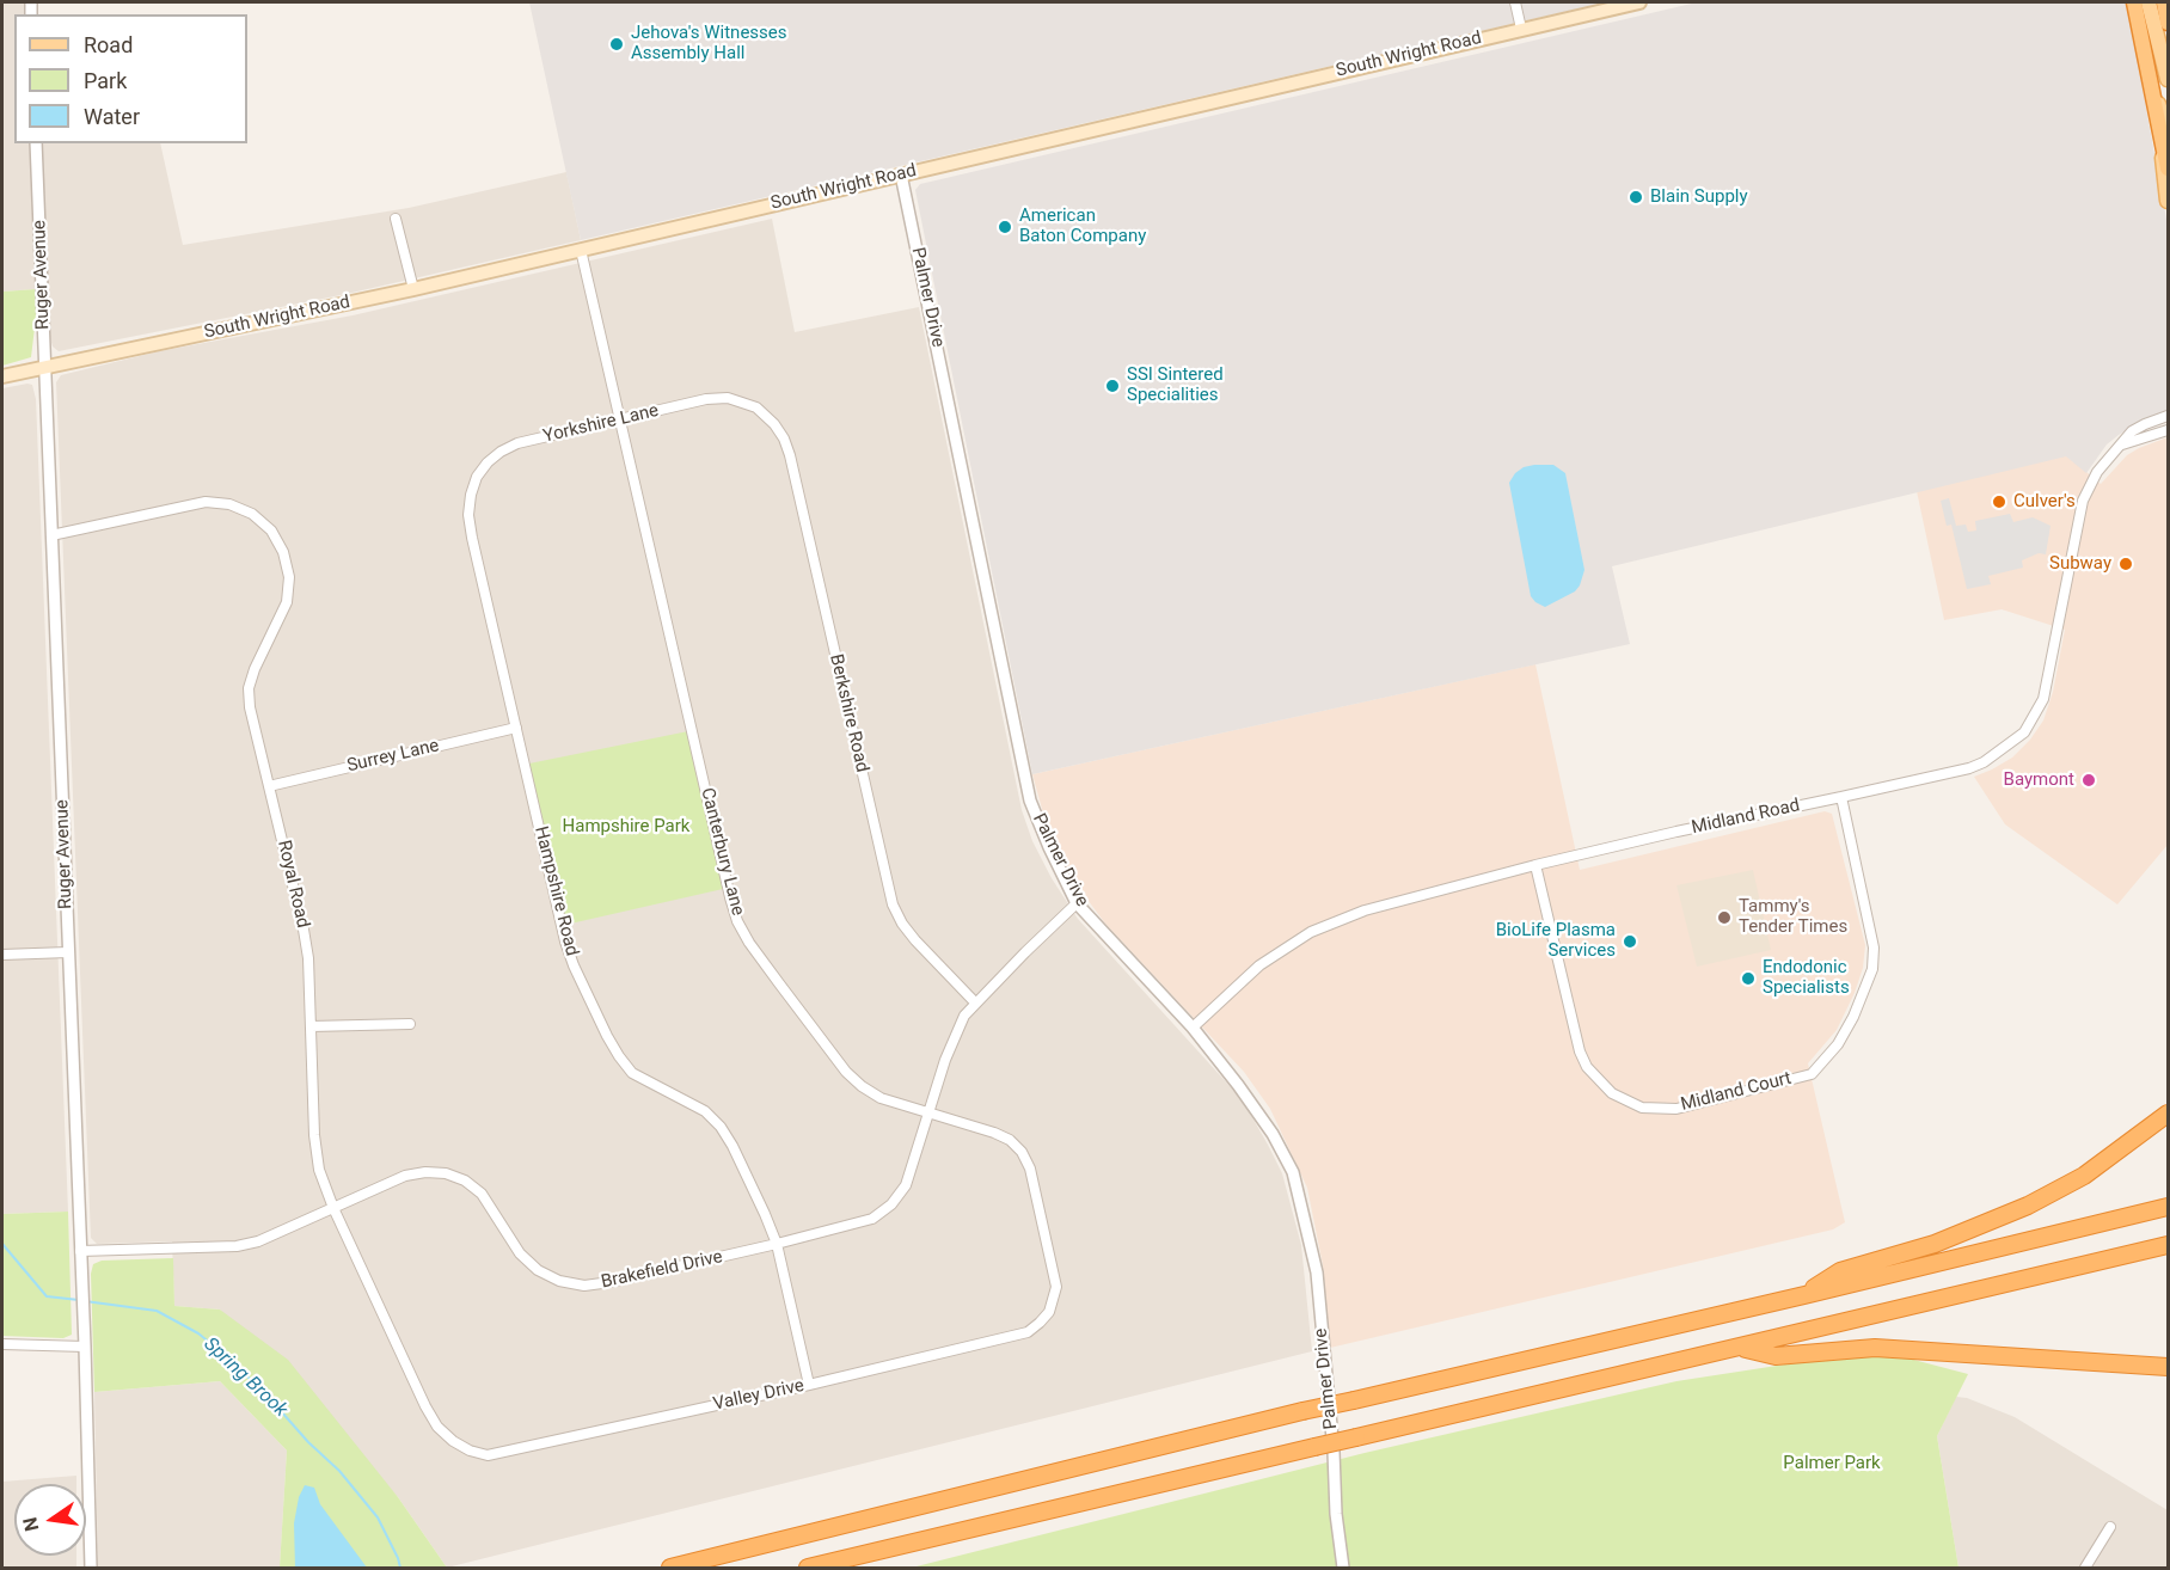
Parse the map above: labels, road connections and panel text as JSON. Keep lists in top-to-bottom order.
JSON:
{
  "streets": {
    "main road": ["South Wright Road"],
    "street": [
      "Ruger Avenue",
      "Palmer Drive",
      "Yorkshire Lane",
      "Berkshire Road",
      "Surrey Lane",
      "Midland Road",
      "Canterbury Lane",
      "Royal Road",
      "Hampshire Road",
      "Midland Court",
      "Brakefield Drive",
      "Valley Drive"
    ]
  },
  "crossings": [
    ["South Wright Road", "Ruger Avenue"],
    ["South Wright Road", "Palmer Drive"],
    ["South Wright Road", "Canterbury Lane"],
    ["Ruger Avenue", "Royal Road"],
    ["Ruger Avenue", "Brakefield Drive"],
    ["Palmer Drive", "Midland Road"],
    ["Palmer Drive", "Brakefield Drive"],
    ["Yorkshire Lane", "Berkshire Road"],
    ["Yorkshire Lane", "Canterbury Lane"],
    ["Yorkshire Lane", "Hampshire Road"],
    ["Berkshire Road", "Brakefield Drive"],
    ["Surrey Lane", "Royal Road"],
    ["Surrey Lane", "Hampshire Road"],
    ["Midland Road", "Midland Court"],
    ["Canterbury Lane", "Brakefield Drive"],
    ["Canterbury Lane", "Valley Drive"],
    ["Royal Road", "Brakefield Drive"],
    ["Royal Road", "Valley Drive"],
    ["Hampshire Road", "Brakefield Drive"],
    ["Hampshire Road", "Valley Drive"]
  ],
  "water": ["Spring Brook"],
  "parks": ["Hampshire Park", "Palmer Park"],
  "places": [
    "Jehova's Witnesses Assembly Hall",
    "Blain Supply",
    "American Baton Company",
    "SSI Sintered Specialities",
    "Culver's",
    "Subway",
    "Baymont",
    "Tammy's Tender Times",
    "BioLife Plasma Services",
    "Endodonic Specialists"
  ],
  "legend": ["Road", "Park", "Water"],
  "north": "left"
}
